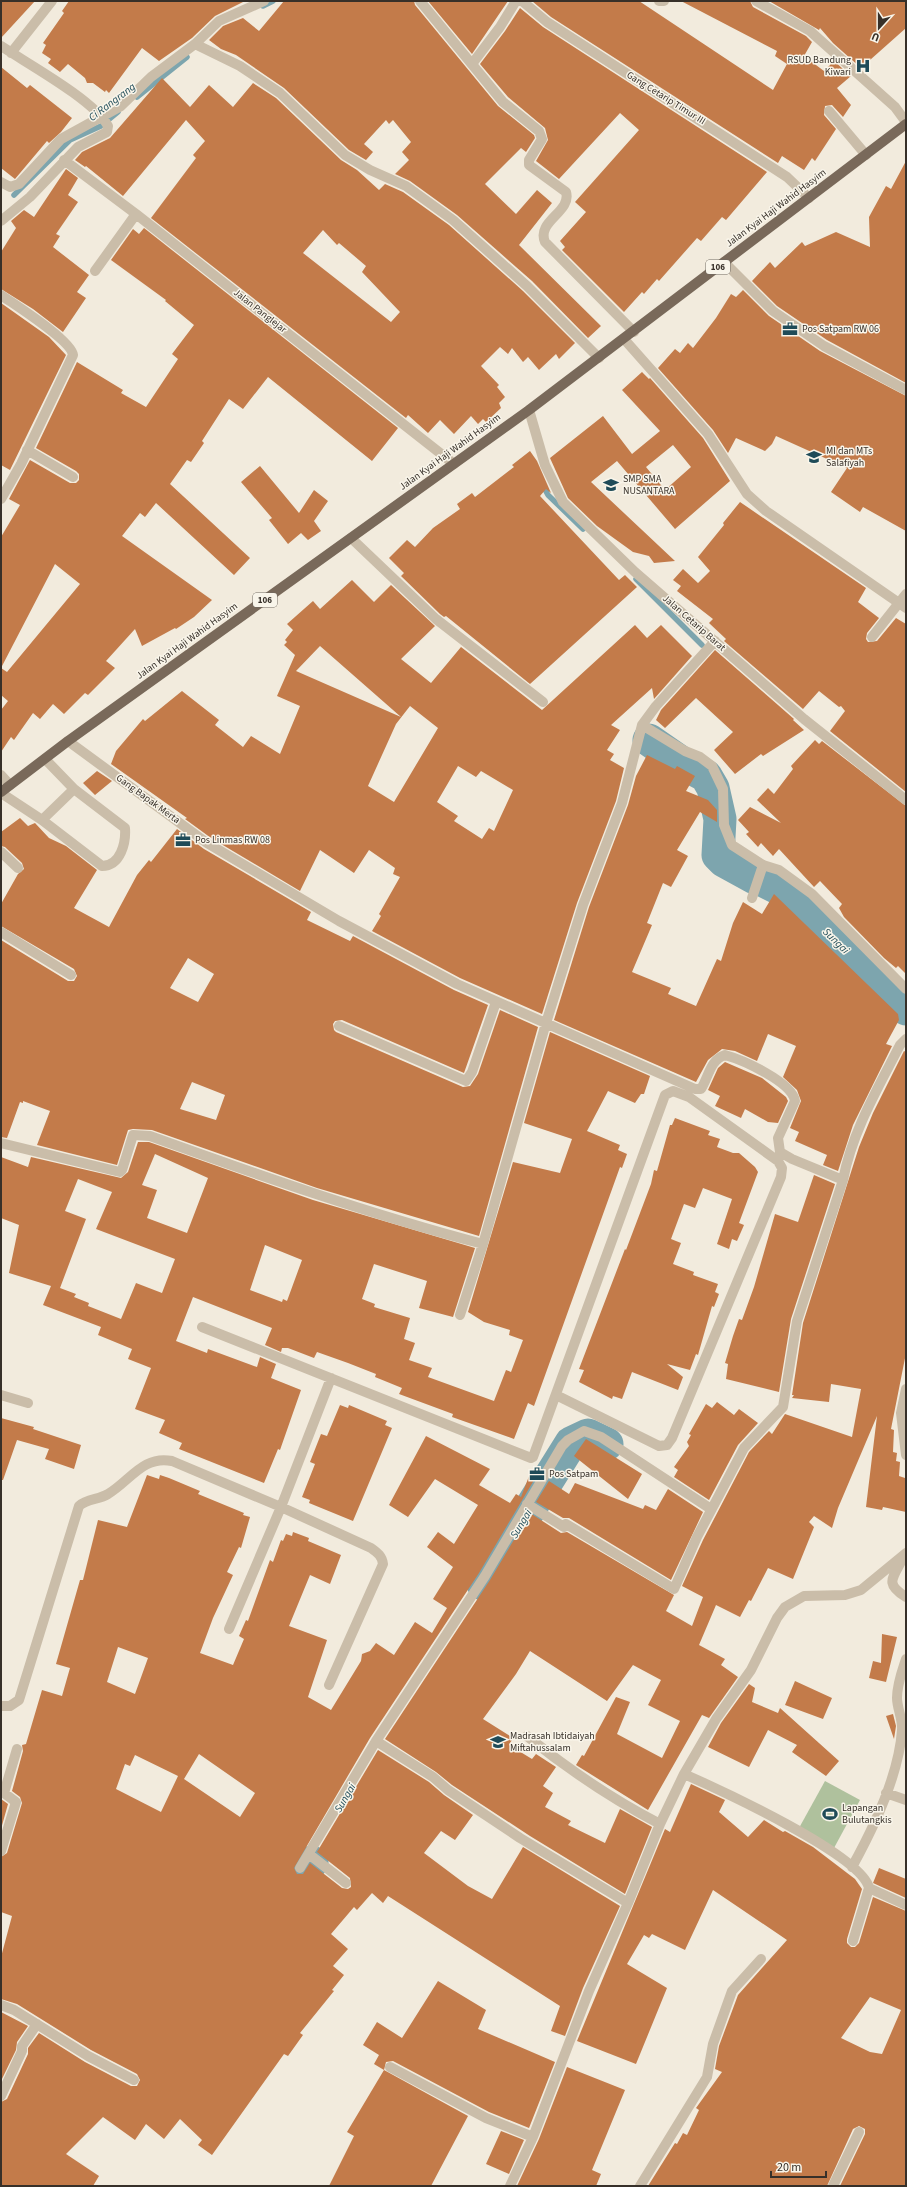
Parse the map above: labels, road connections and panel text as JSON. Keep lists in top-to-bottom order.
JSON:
{
  "streets": {
    "main road": ["Jalan Kyai Haji Wahid Hasyim", "106"],
    "street": [
      "Gang Cetarip Timur III",
      "Jalan Panglejar",
      "Jalan Cetarip Barat",
      "Gang Bapak Merta"
    ]
  },
  "crossings": [
    ["Gang Cetarip Timur III", "Jalan Kyai Haji Wahid Hasyim"],
    ["Jalan Kyai Haji Wahid Hasyim", "Jalan Panglejar"],
    ["Jalan Kyai Haji Wahid Hasyim", "Jalan Cetarip Barat"],
    ["Jalan Kyai Haji Wahid Hasyim", "Gang Bapak Merta"]
  ],
  "water": ["Ci Rangrang", "Sungai"],
  "places": {
    "hospital": ["RSUD Bandung Kiwari"],
    "office": ["Pos Satpam RW 06", "Pos Linmas RW 08", "Pos Satpam"],
    "school or university": ["MI dan MTs Salafiyah", "SMP SMA NUSANTARA", "Madrasah Ibtidaiyah Miftahussalam"],
    "sports": ["Lapangan Bulutangkis"]
  },
  "scale_bar": "20 m",
  "north": "bottom"
}
